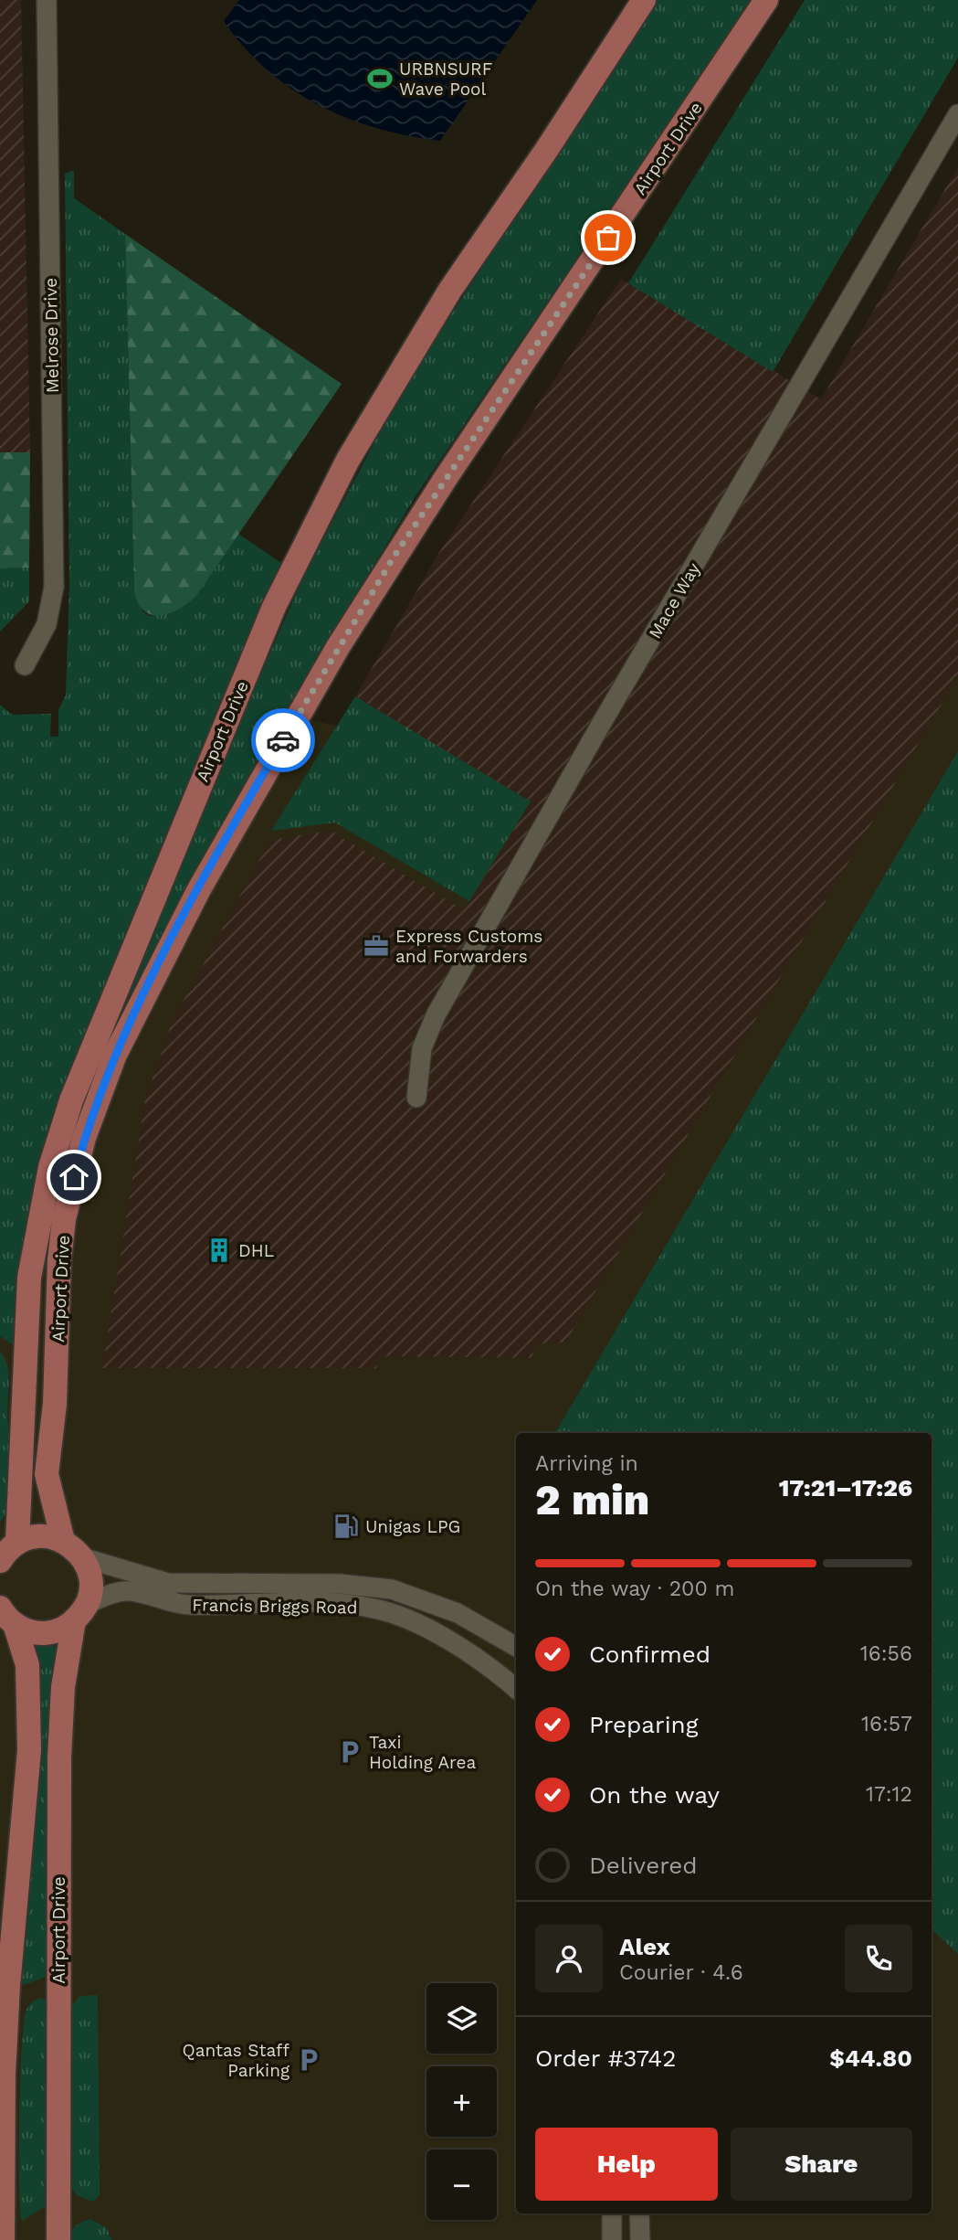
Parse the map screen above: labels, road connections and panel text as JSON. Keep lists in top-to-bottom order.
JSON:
{
  "streets": {
    "main road": ["Airport Drive"],
    "street": ["Melrose Drive", "Mace Way", "Francis Briggs Road"]
  },
  "crossings": [
    ["Airport Drive", "Francis Briggs Road"]
  ],
  "places": {
    "sports": ["URBNSURF Wave Pool"],
    "office": ["Express Customs and Forwarders"],
    "building": ["DHL"],
    "fuel station": ["Unigas LPG"],
    "parking": ["Taxi Holding Area", "Qantas Staff Parking"]
  },
  "page": {
    "heading": ["2 min", "Arriving in", "17:21–17:26"],
    "panel": [
      "Alex",
      "Courier · 4.6",
      "Order #3742",
      "$44.80"
    ],
    "bar": "On the way · 200 m",
    "list": [
      ["Confirmed", "16:56"],
      ["Preparing", "16:57"],
      ["On the way", "17:12"],
      "Delivered"
    ],
    "map_buttons": ["+", "−"],
    "buttons": ["Help", "Share"]
  }
}
